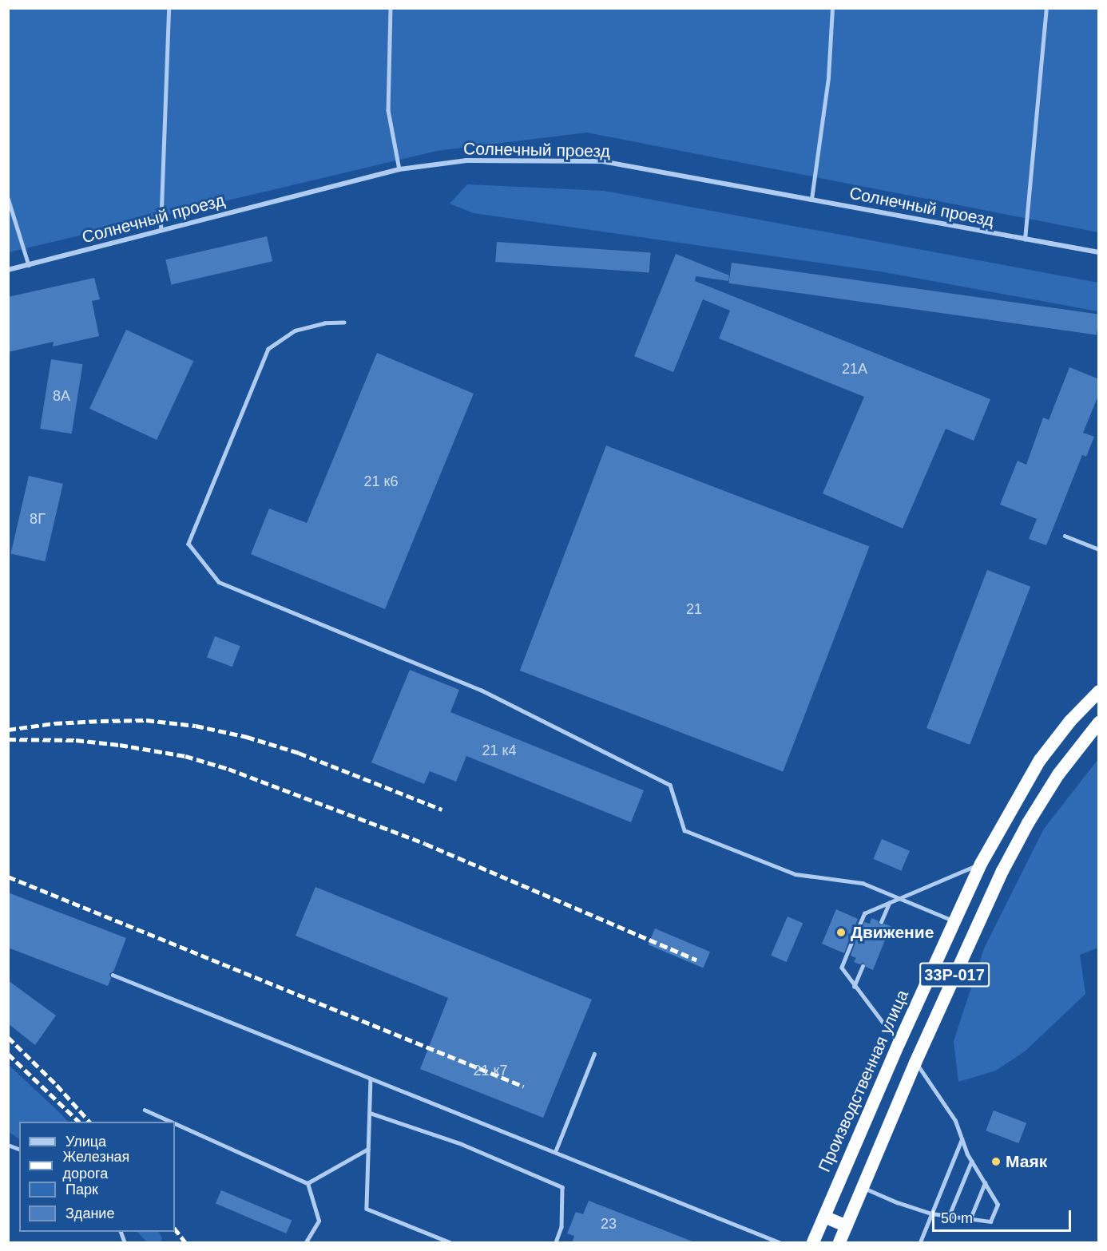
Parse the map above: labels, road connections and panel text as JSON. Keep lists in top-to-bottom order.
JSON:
{
  "streets": {
    "highway": ["33Р-017", "Производственная улица"],
    "street": ["Солнечный проезд"]
  },
  "places": ["Движение", "Маяк"],
  "house_numbers": [
    "21А",
    "8А",
    "21 к6",
    "8Г",
    "21",
    "21 к4",
    "21 к7",
    "23"
  ],
  "legend": [
    "Улица",
    "Железная дорога",
    "Парк",
    "Здание"
  ],
  "scale_bar": "50 m"
}
